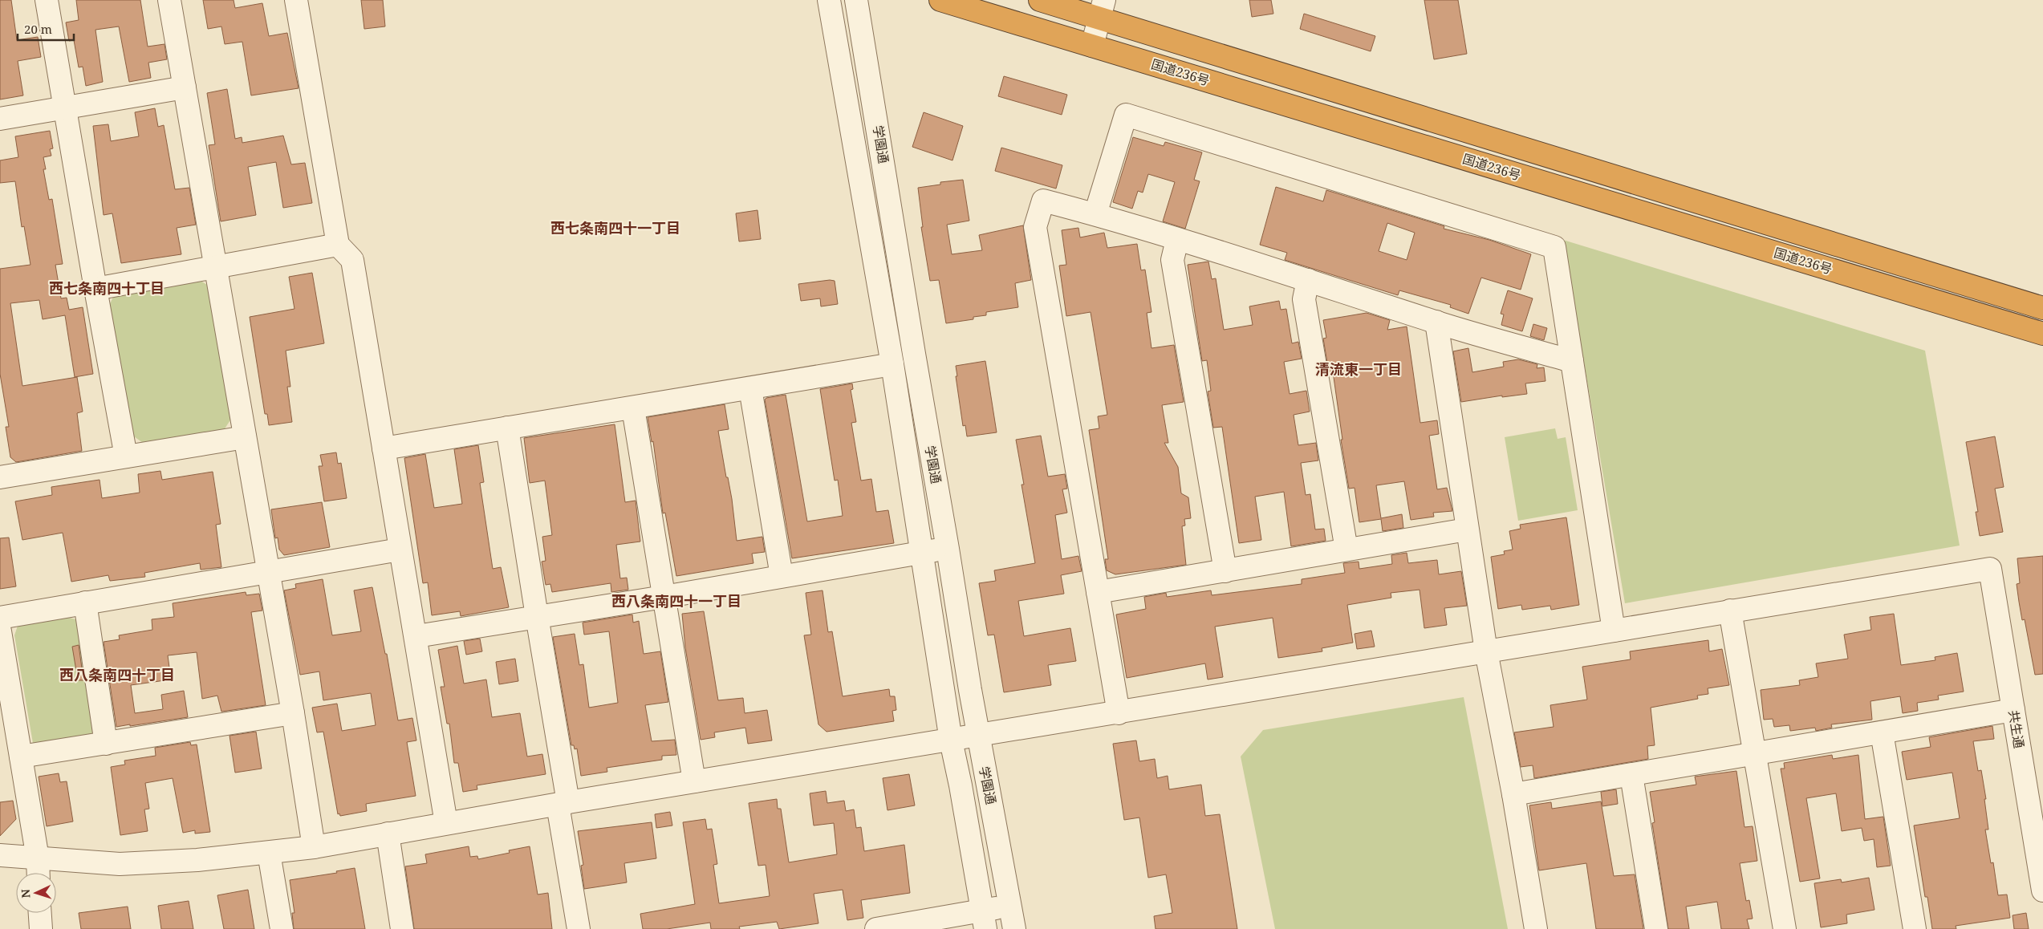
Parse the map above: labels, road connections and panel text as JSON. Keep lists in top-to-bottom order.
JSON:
{
  "streets": {
    "highway": ["国道236号"],
    "street": ["学園通", "共生通"]
  },
  "districts": [
    "西七条南四十一丁目",
    "西七条南四十丁目",
    "清流東一丁目",
    "西八条南四十一丁目",
    "西八条南四十丁目"
  ],
  "scale_bar": "20 m",
  "north": "left"
}
